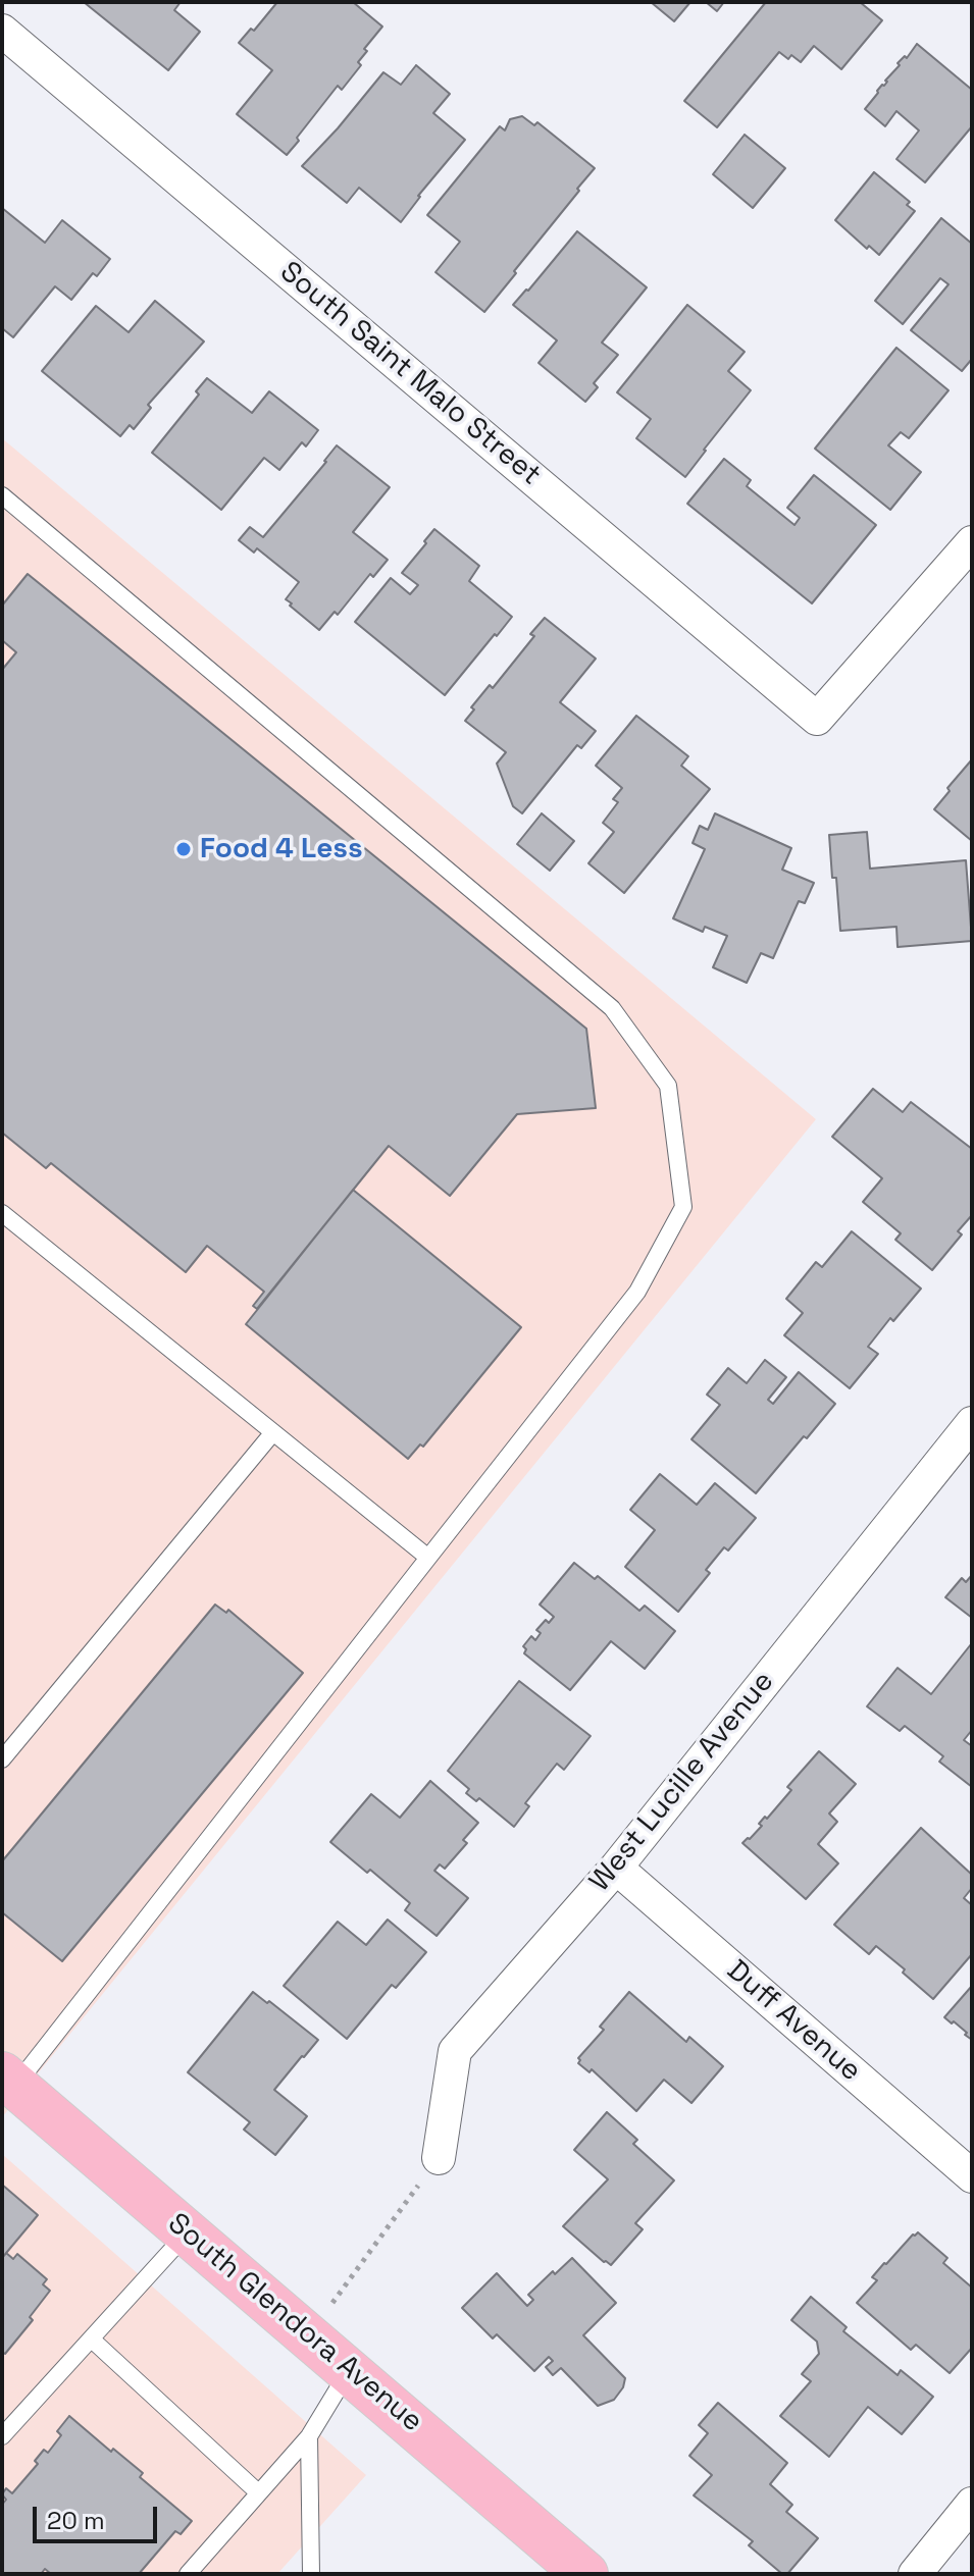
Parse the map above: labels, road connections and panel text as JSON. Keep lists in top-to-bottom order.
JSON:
{
  "streets": {
    "main road": ["South Glendora Avenue"],
    "street": ["South Saint Malo Street", "West Lucille Avenue", "Duff Avenue"]
  },
  "crossings": [
    ["West Lucille Avenue", "Duff Avenue"]
  ],
  "places": ["Food 4 Less"],
  "scale_bar": "20 m"
}
